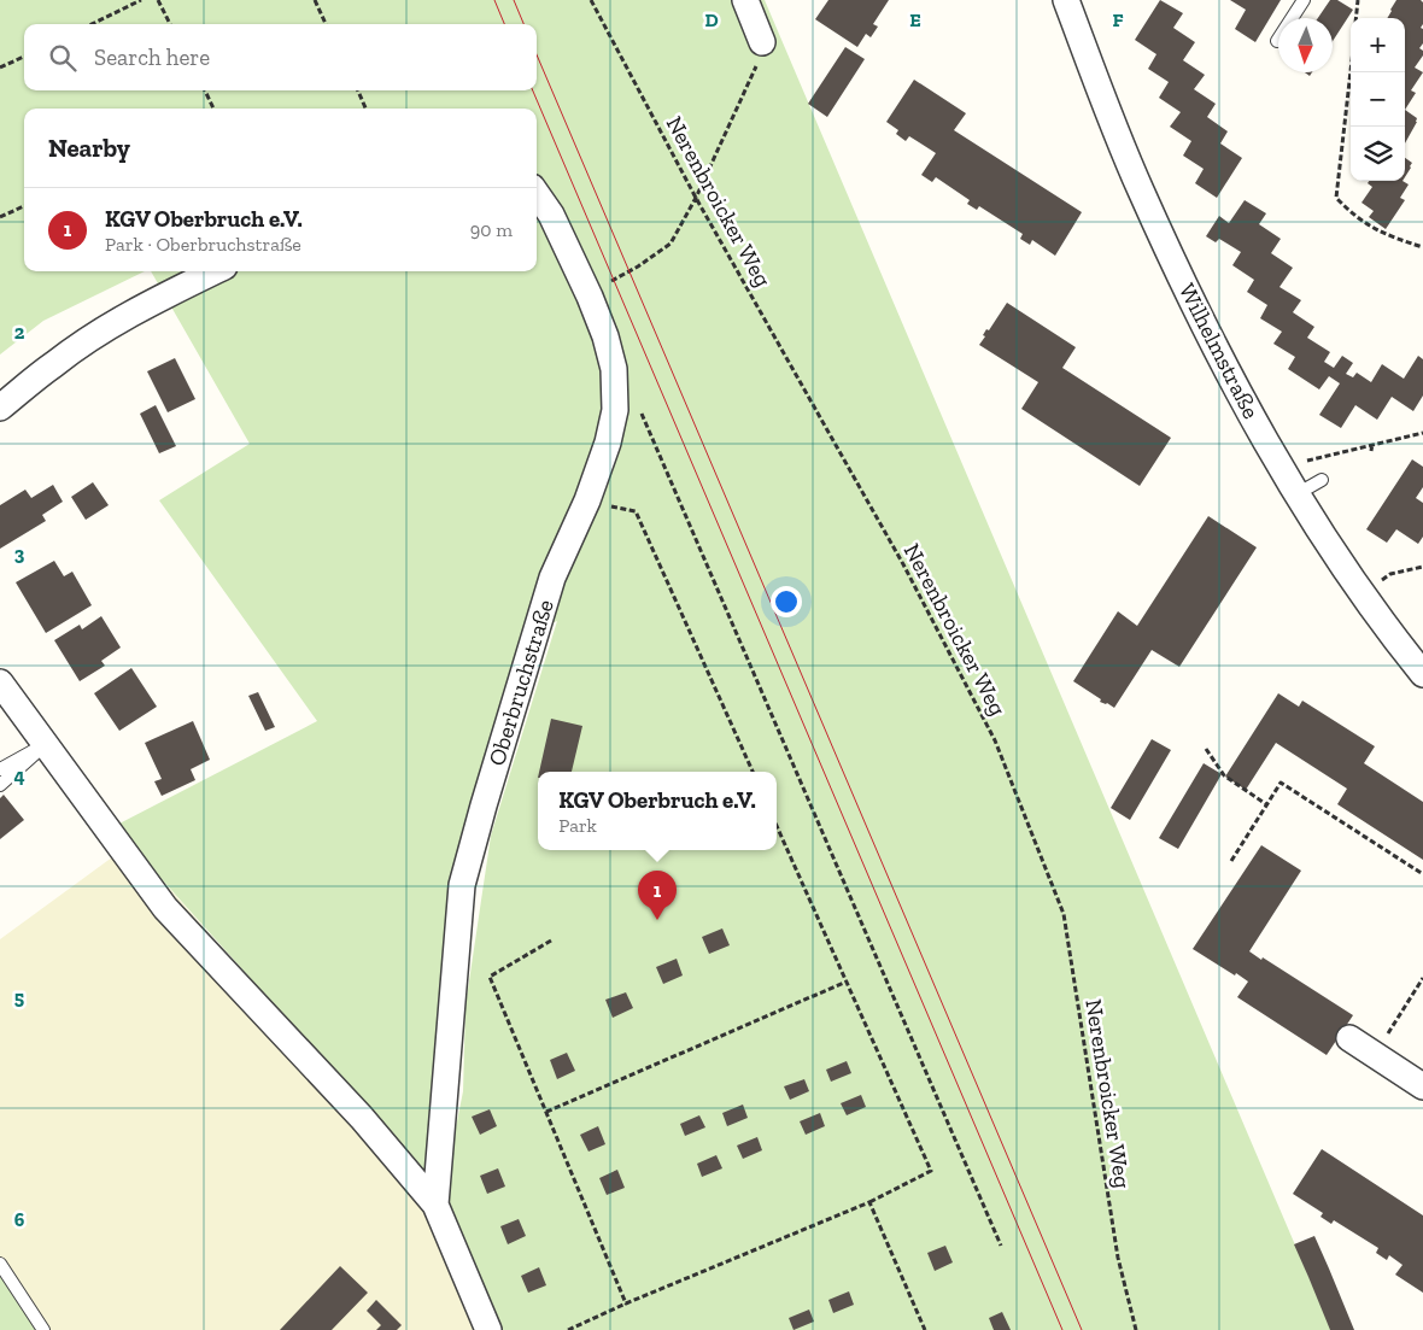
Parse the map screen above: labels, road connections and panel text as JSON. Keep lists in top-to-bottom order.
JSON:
{
  "streets": {
    "street": ["Wilhelmstraße", "Oberbruchstraße"],
    "path": ["Nerenbroicker Weg"]
  },
  "north": "bottom",
  "page": {
    "map_buttons": ["+", "−"],
    "search": "Search here",
    "heading": "Nearby",
    "list": [
      {
        "mark": "1",
        "name": "KGV Oberbruch e.V.",
        "note": "Park · Oberbruchstraße",
        "value": "90 m"
      }
    ],
    "popup": ["KGV Oberbruch e.V.", "Park"],
    "pins": "1"
  },
  "grid": {
    "columns": ["D", "E", "F"],
    "rows": [
      "2",
      "3",
      "4",
      "5",
      "6"
    ]
  }
}
